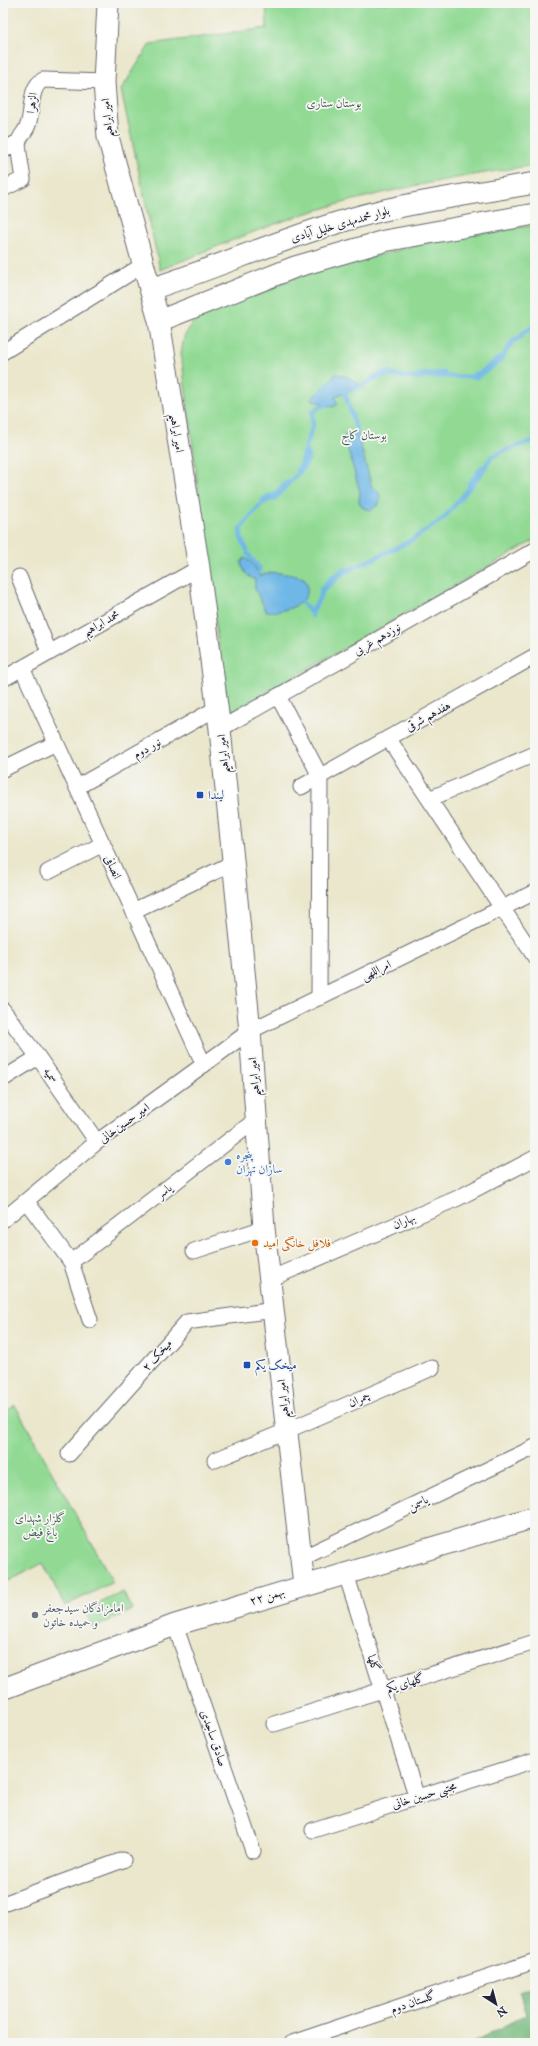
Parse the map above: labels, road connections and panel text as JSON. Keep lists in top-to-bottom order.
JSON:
{
  "streets": {
    "main road": ["امیر ابراهیم", "بلوار محمدمهدی خلیل آبادی", "۲۲ بهمن"],
    "street": [
      "الزهرا",
      "محمد ابراهیم",
      "نوزدهم غربی",
      "هفدهم شرقی",
      "نور دوم",
      "انصافی",
      "امراللهی",
      "سمیه",
      "امیر حسین‌خانی",
      "یاسر",
      "بهاران",
      "میخک ۲",
      "چمران",
      "یاسمن",
      "گلها",
      "گلهای یکم",
      "صادق ساجدی",
      "مجتبی حسین خانی",
      "گلستان دوم"
    ]
  },
  "crossings": [
    ["الزهرا", "امیر ابراهیم"],
    ["امیر ابراهیم", "بلوار محمدمهدی خلیل آبادی"],
    ["امیر ابراهیم", "محمد ابراهیم"],
    ["امیر ابراهیم", "نوزدهم غربی"],
    ["امیر ابراهیم", "نور دوم"],
    ["امیر ابراهیم", "امراللهی"],
    ["امیر ابراهیم", "امیر حسین‌خانی"],
    ["امیر ابراهیم", "یاسر"],
    ["امیر ابراهیم", "بهاران"],
    ["امیر ابراهیم", "میخک ۲"],
    ["امیر ابراهیم", "چمران"],
    ["امیر ابراهیم", "یاسمن"],
    ["امیر ابراهیم", "۲۲ بهمن"],
    ["محمد ابراهیم", "انصافی"],
    ["نور دوم", "انصافی"],
    ["انصافی", "امیر حسین‌خانی"],
    ["امراللهی", "امیر حسین‌خانی"],
    ["سمیه", "امیر حسین‌خانی"],
    ["۲۲ بهمن", "گلها"],
    ["۲۲ بهمن", "صادق ساجدی"],
    ["گلها", "گلهای یکم"],
    ["گلها", "مجتبی حسین خانی"]
  ],
  "parks": ["بوستان ستاری", "بوستان کاج", "گلزار شهدای باغ فیض"],
  "places": {
    "transit": ["لیندا", "میخک یکم"],
    "other": ["پنجره سازان تهران", "فلافل خانگی امید", "امامزادگان سیدجعفر و حمیده خاتون"]
  },
  "north": "bottom right"
}
